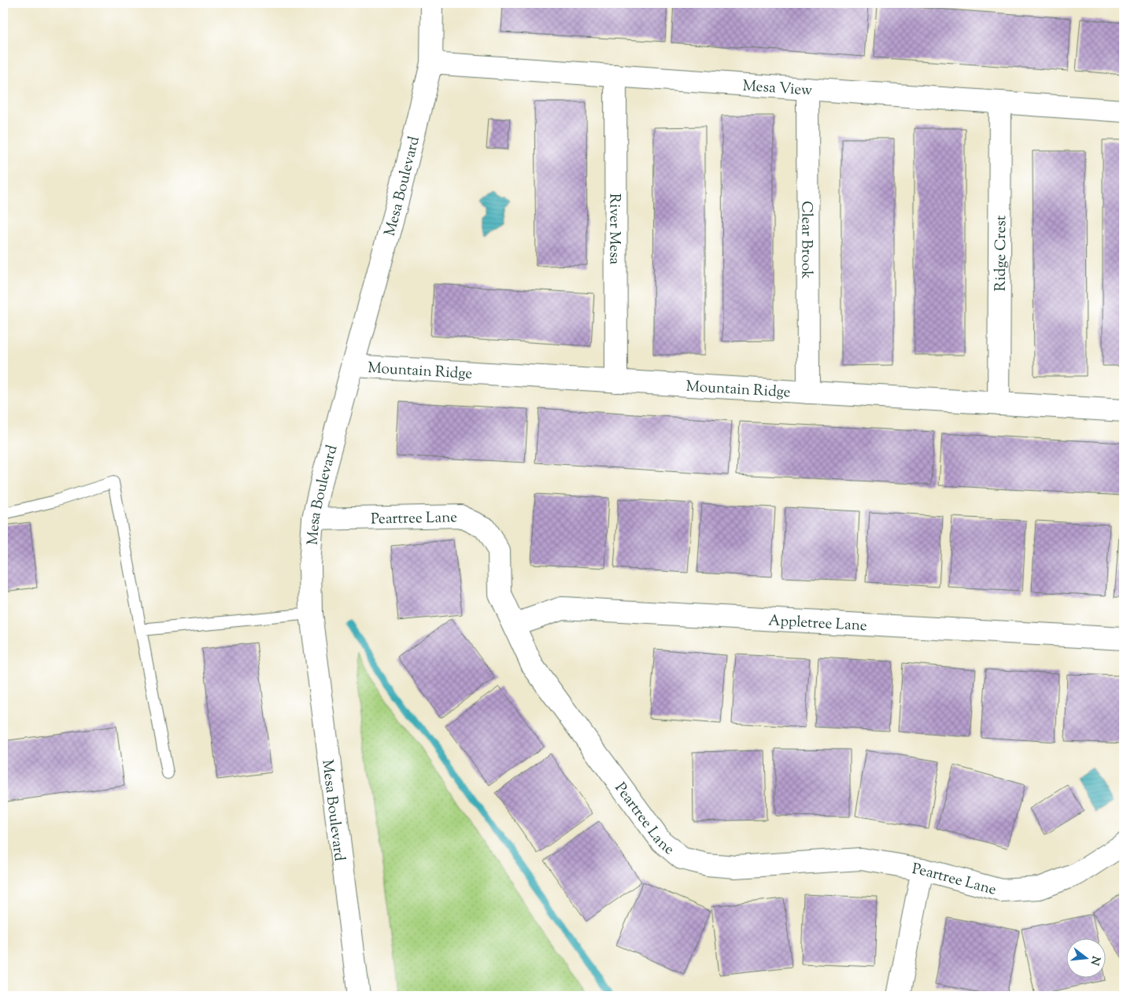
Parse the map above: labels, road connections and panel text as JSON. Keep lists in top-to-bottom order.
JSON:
{
  "streets": {
    "street": [
      "Mesa View",
      "Mesa Boulevard",
      "River Mesa",
      "Clear Brook",
      "Ridge Crest",
      "Mountain Ridge",
      "Peartree Lane",
      "Appletree Lane"
    ]
  },
  "crossings": [
    ["Mesa View", "Mesa Boulevard"],
    ["Mesa View", "River Mesa"],
    ["Mesa View", "Clear Brook"],
    ["Mesa View", "Ridge Crest"],
    ["Mesa Boulevard", "Mountain Ridge"],
    ["Mesa Boulevard", "Peartree Lane"],
    ["River Mesa", "Mountain Ridge"],
    ["Clear Brook", "Mountain Ridge"],
    ["Ridge Crest", "Mountain Ridge"],
    ["Peartree Lane", "Appletree Lane"]
  ],
  "north": "right"
}
